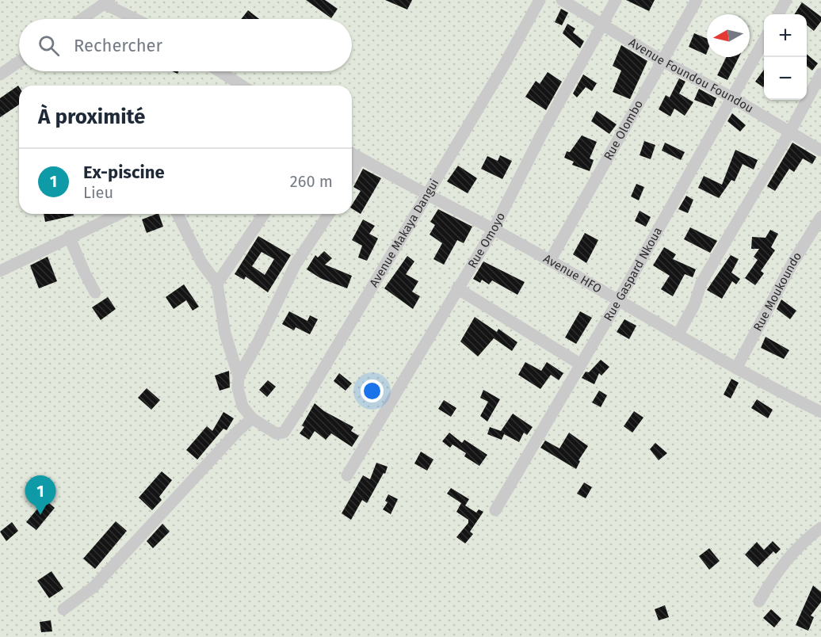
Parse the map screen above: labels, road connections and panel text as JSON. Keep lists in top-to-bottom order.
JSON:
{
  "streets": {
    "street": [
      "Avenue Foundou Foundou",
      "Rue Olombo",
      "Avenue Makaya Dangui",
      "Rue Omoyo",
      "Avenue HFO",
      "Rue Gaspard Nkoua",
      "Rue Moukoundo"
    ]
  },
  "crossings": [
    ["Avenue Foundou Foundou", "Rue Olombo"],
    ["Avenue Foundou Foundou", "Rue Omoyo"],
    ["Avenue Foundou Foundou", "Rue Gaspard Nkoua"],
    ["Rue Olombo", "Avenue HFO"],
    ["Avenue Makaya Dangui", "Avenue HFO"],
    ["Rue Omoyo", "Avenue HFO"],
    ["Avenue HFO", "Rue Gaspard Nkoua"],
    ["Avenue HFO", "Rue Moukoundo"]
  ],
  "north": "left",
  "page": {
    "map_buttons": ["+", "−"],
    "search": "Rechercher",
    "heading": "À proximité",
    "list": [
      {
        "mark": "1",
        "name": "Ex-piscine",
        "note": "Lieu",
        "value": "260 m"
      }
    ],
    "pins": "1"
  }
}
